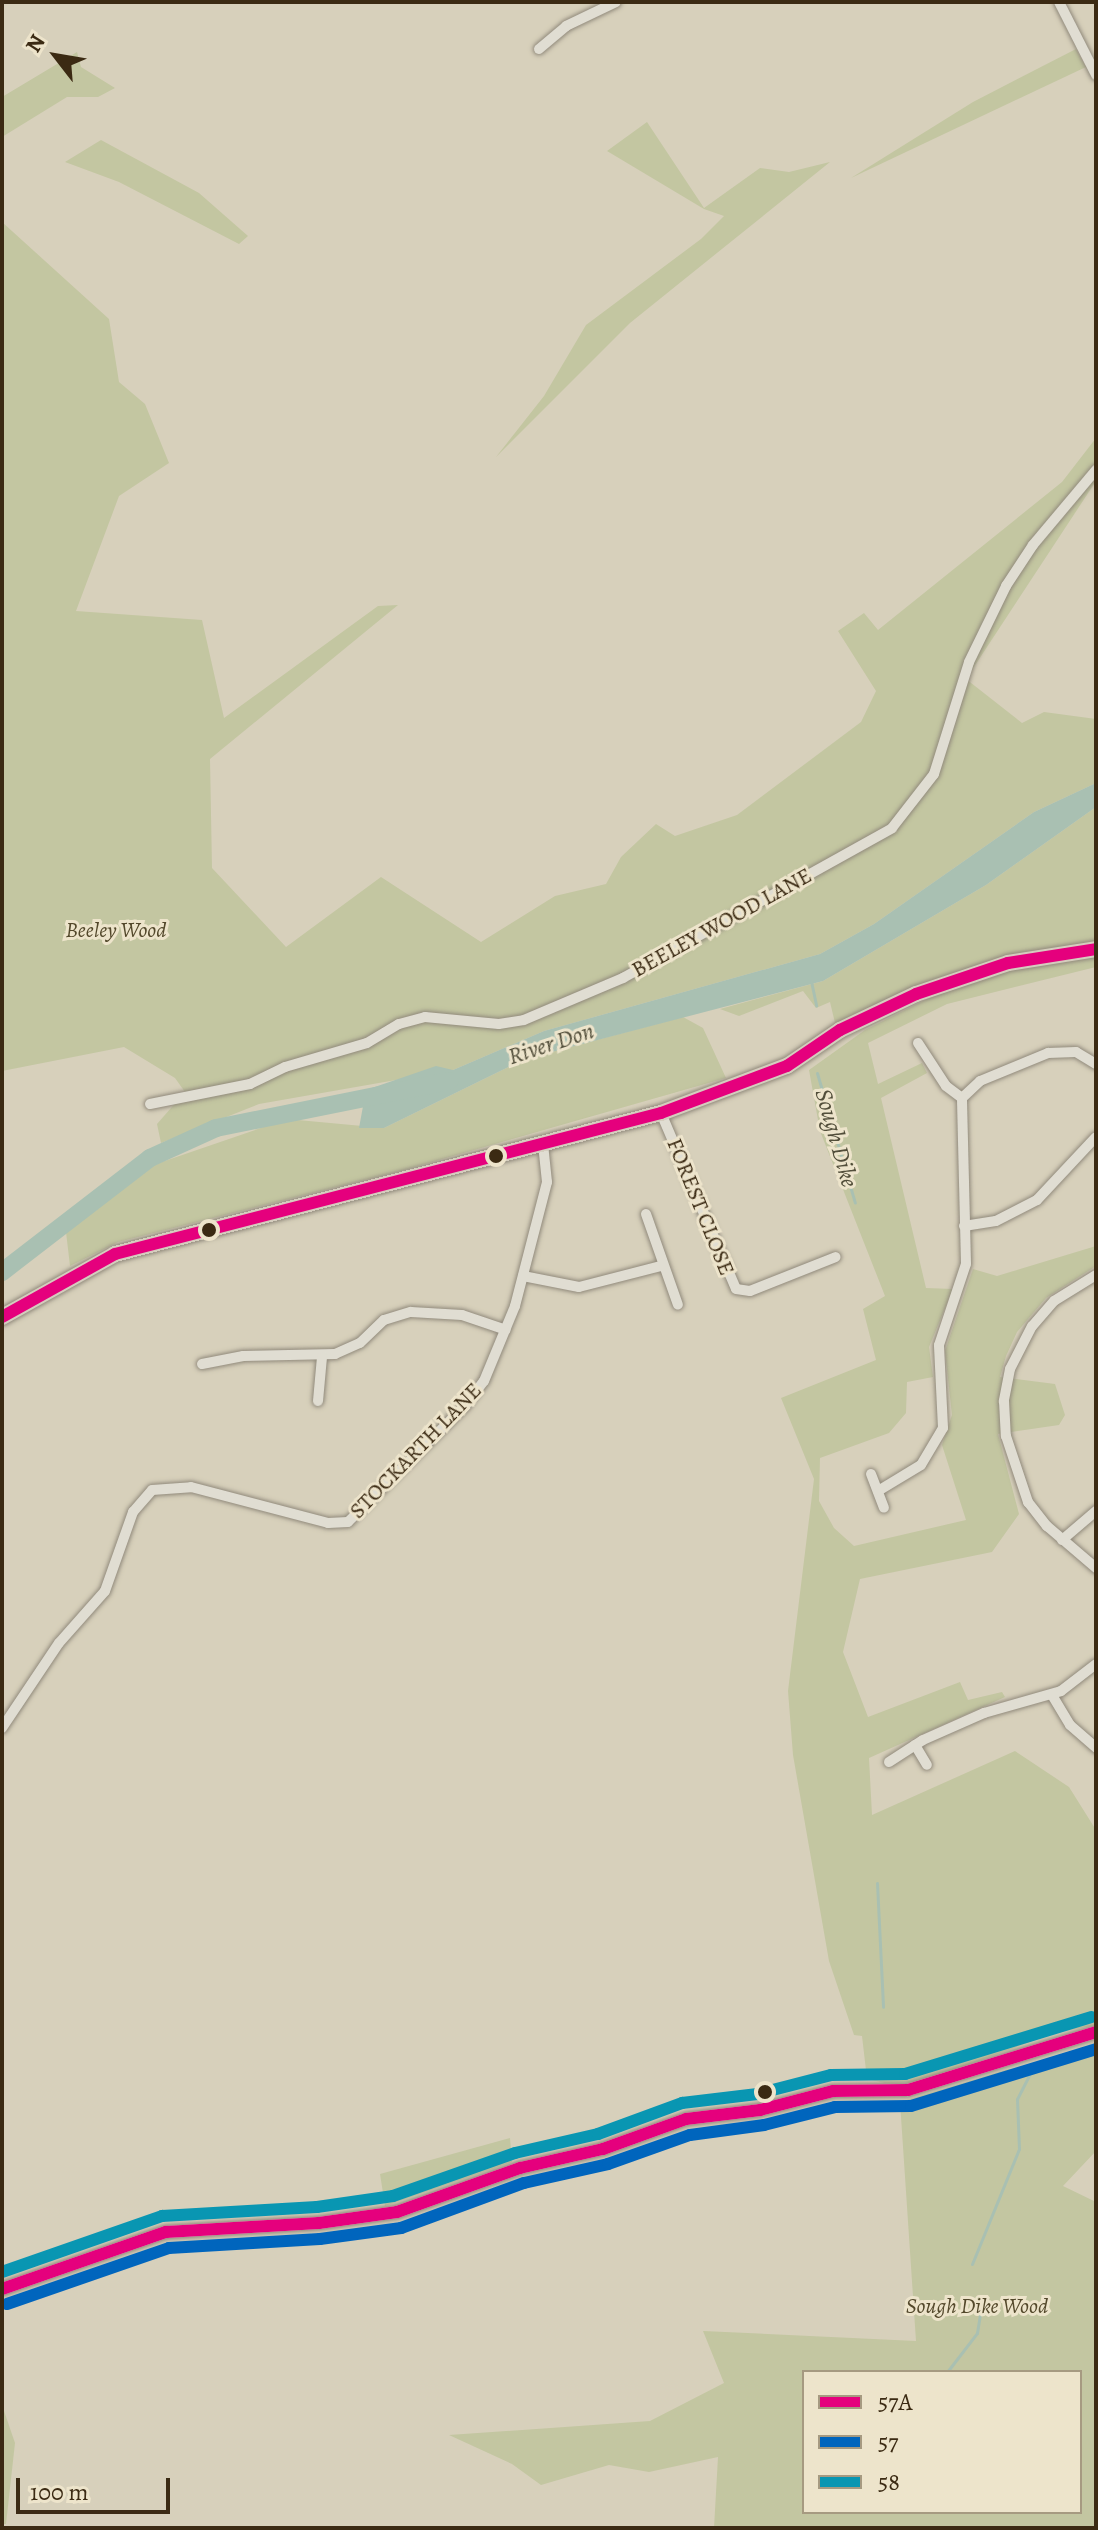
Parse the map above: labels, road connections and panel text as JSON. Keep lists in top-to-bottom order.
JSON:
{
  "streets": {
    "street": ["BEELEY WOOD LANE", "FOREST CLOSE", "STOCKARTH LANE"]
  },
  "water": ["River Don", "Sough Dike"],
  "parks": ["Beeley Wood", "Sough Dike Wood"],
  "lines": ["transit line 57A", "transit line 58", "transit line 57"],
  "legend": ["57A", "57", "58"],
  "scale_bar": "100 m",
  "north": "top left"
}
